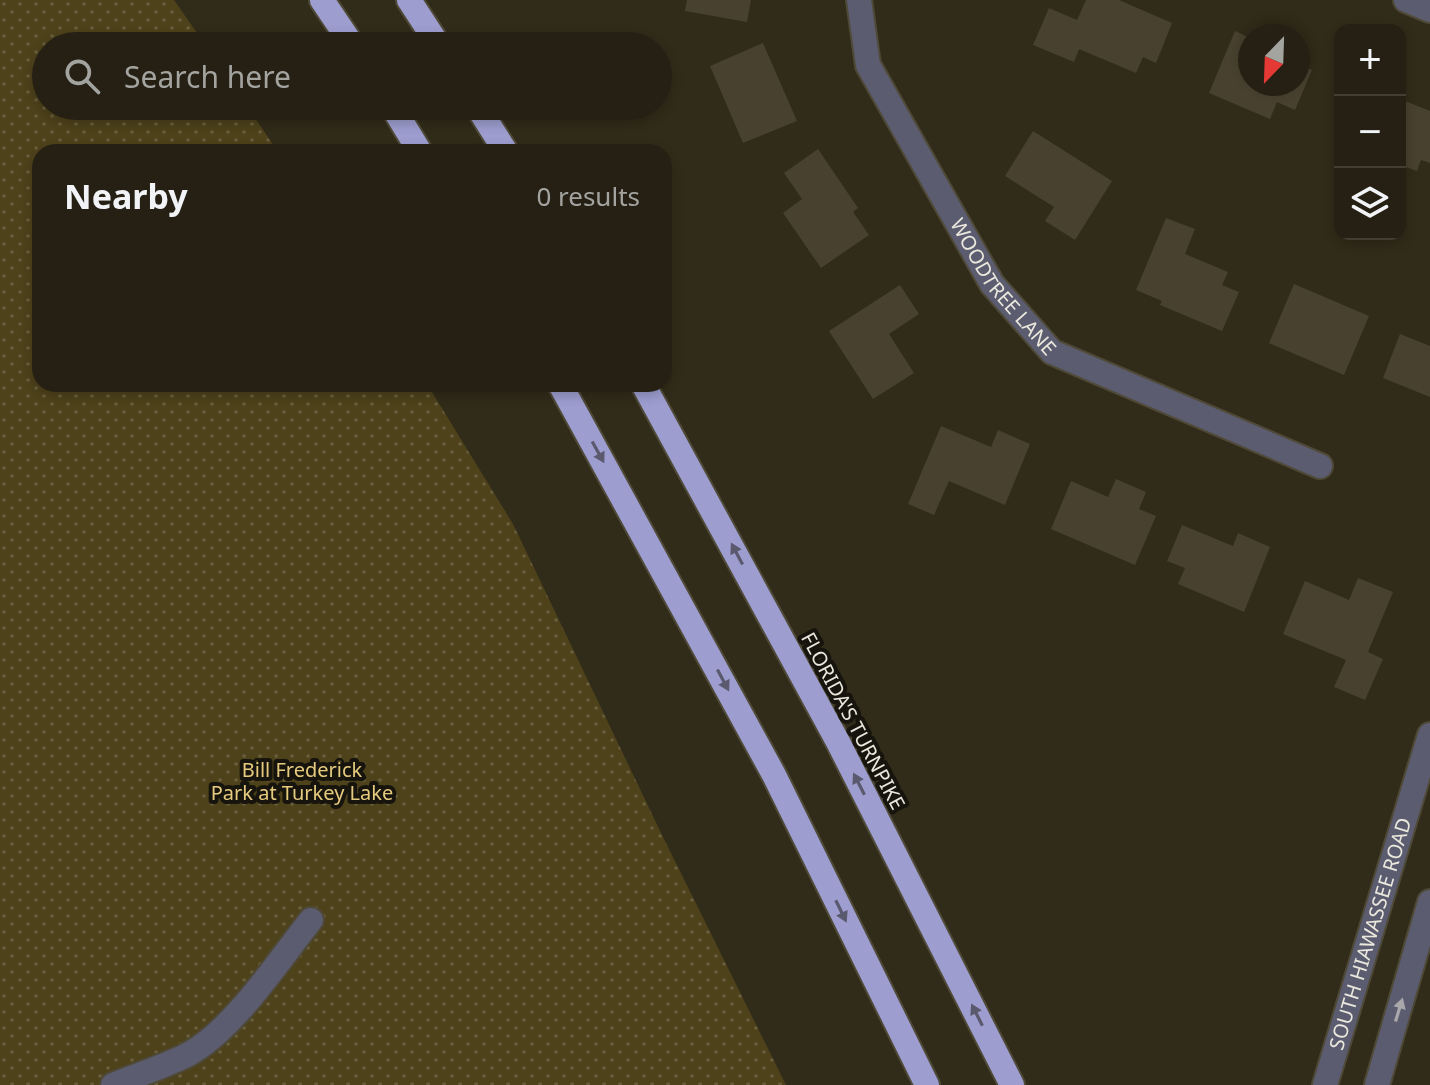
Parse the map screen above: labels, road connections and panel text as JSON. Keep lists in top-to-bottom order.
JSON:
{
  "streets": {
    "highway": ["FLORIDA'S TURNPIKE"],
    "street": ["WOODTREE LANE", "SOUTH HIAWASSEE ROAD"]
  },
  "parks": ["Bill Frederick Park at Turkey Lake"],
  "north": "bottom left",
  "page": {
    "map_buttons": ["+", "−"],
    "search": "Search here",
    "heading": ["Nearby", "0 results"]
  }
}
